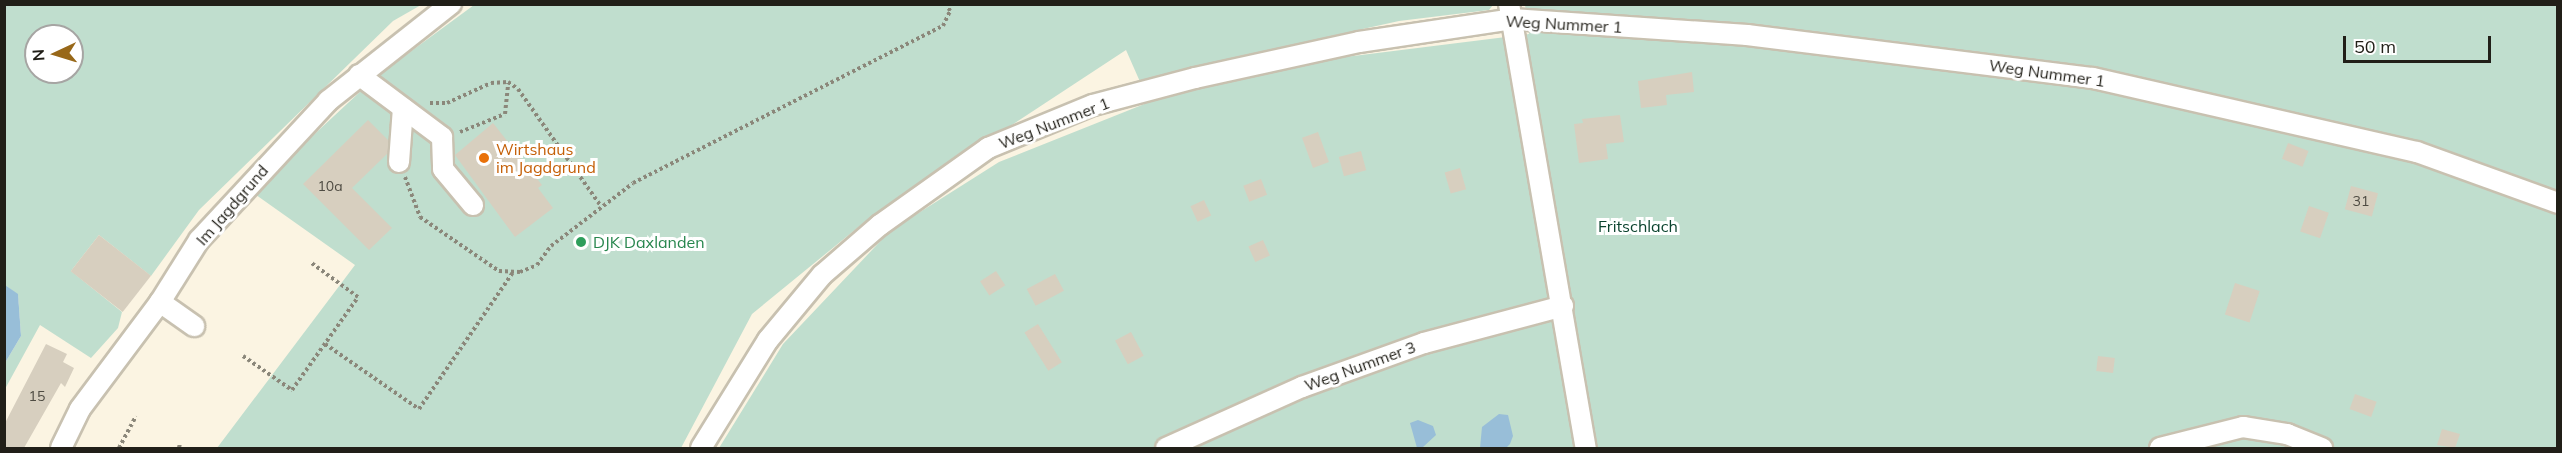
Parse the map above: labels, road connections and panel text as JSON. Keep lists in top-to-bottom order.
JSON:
{
  "streets": {
    "street": ["Weg Nummer 1", "Im Jagdgrund", "Weg Nummer 3"]
  },
  "parks": ["Fritschlach"],
  "places": ["Wirtshaus im Jagdgrund", "DJK Daxlanden"],
  "house_numbers": ["10a", "31", "15"],
  "scale_bar": "50 m",
  "north": "left"
}
